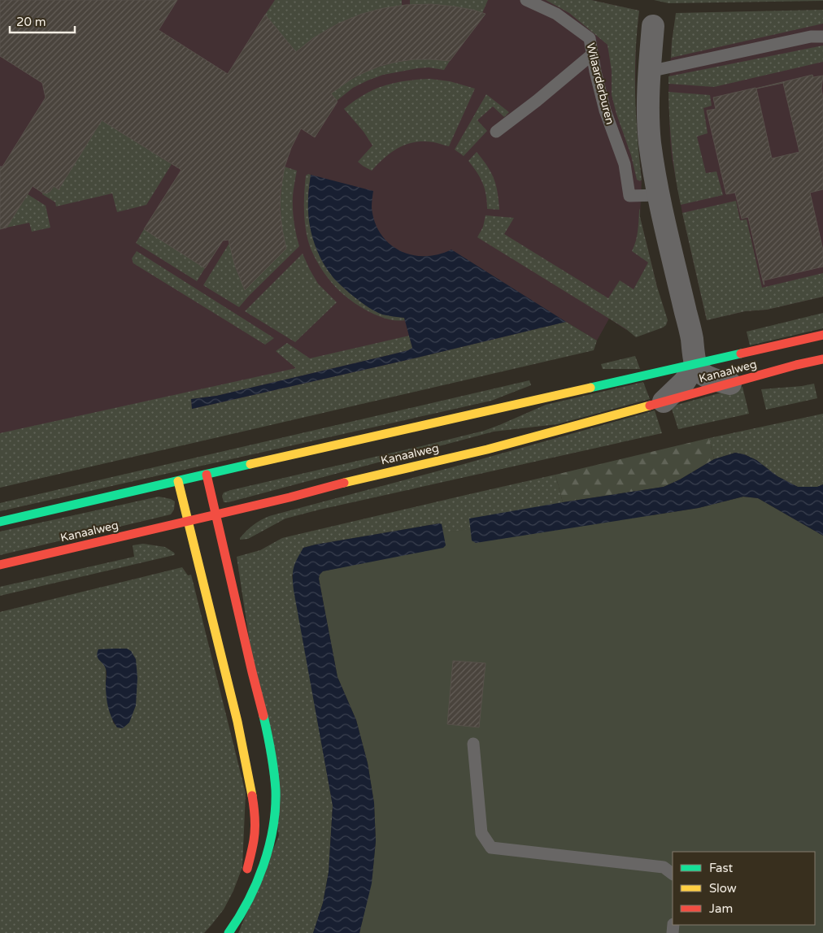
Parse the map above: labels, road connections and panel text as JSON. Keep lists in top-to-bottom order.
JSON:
{
  "streets": {
    "main road": ["Kanaalweg"],
    "lane": ["Wilaarderburen"]
  },
  "legend": ["Fast", "Slow", "Jam"],
  "scale_bar": "20 m"
}
